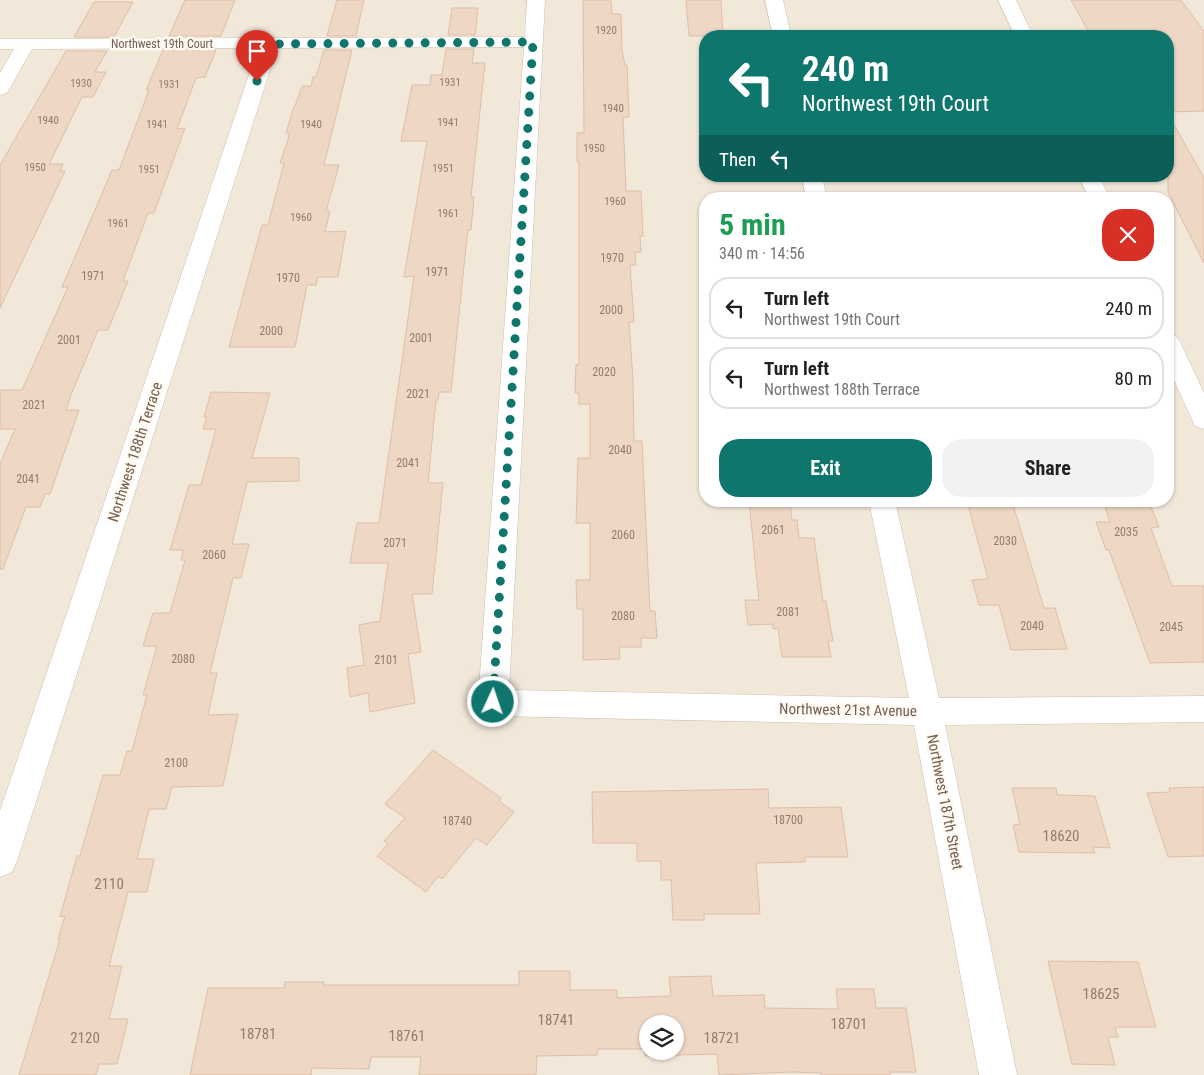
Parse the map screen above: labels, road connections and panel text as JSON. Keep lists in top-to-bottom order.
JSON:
{
  "streets": {
    "street": [
      "Northwest 19th Court",
      "Northwest 188th Terrace",
      "Northwest 21st Avenue",
      "Northwest 187th Street"
    ]
  },
  "crossings": [
    ["Northwest 19th Court", "Northwest 188th Terrace"],
    ["Northwest 19th Court", "Northwest 21st Avenue"],
    ["Northwest 21st Avenue", "Northwest 187th Street"]
  ],
  "house_numbers": [
    "1920",
    "1931",
    "1930",
    "1931",
    "1940",
    "1940",
    "1941",
    "1941",
    "1940",
    "1950",
    "1950",
    "1951",
    "1951",
    "1960",
    "1961",
    "1960",
    "1961",
    "1970",
    "1971",
    "1971",
    "1970",
    "2000",
    "2000",
    "2001",
    "2001",
    "2020",
    "2021",
    "2021",
    "2040",
    "2041",
    "2041",
    "2061",
    "2035",
    "2060",
    "2030",
    "2071",
    "2060",
    "2081",
    "2080",
    "2040",
    "2045",
    "2080",
    "2101",
    "2100",
    "18700",
    "18740",
    "18620",
    "2110",
    "18625",
    "18741",
    "18701",
    "18781",
    "18761",
    "2120",
    "18721"
  ],
  "page": {
    "turn": ["240 m", "Northwest 19th Court"],
    "then": "Then",
    "heading": ["5 min", "340 m · 14:56"],
    "list": [
      {
        "name": "Turn left",
        "note": "Northwest 19th Court",
        "value": "240 m"
      },
      {
        "name": "Turn left",
        "note": "Northwest 188th Terrace",
        "value": "80 m"
      }
    ],
    "buttons": ["Exit", "Share"]
  }
}
